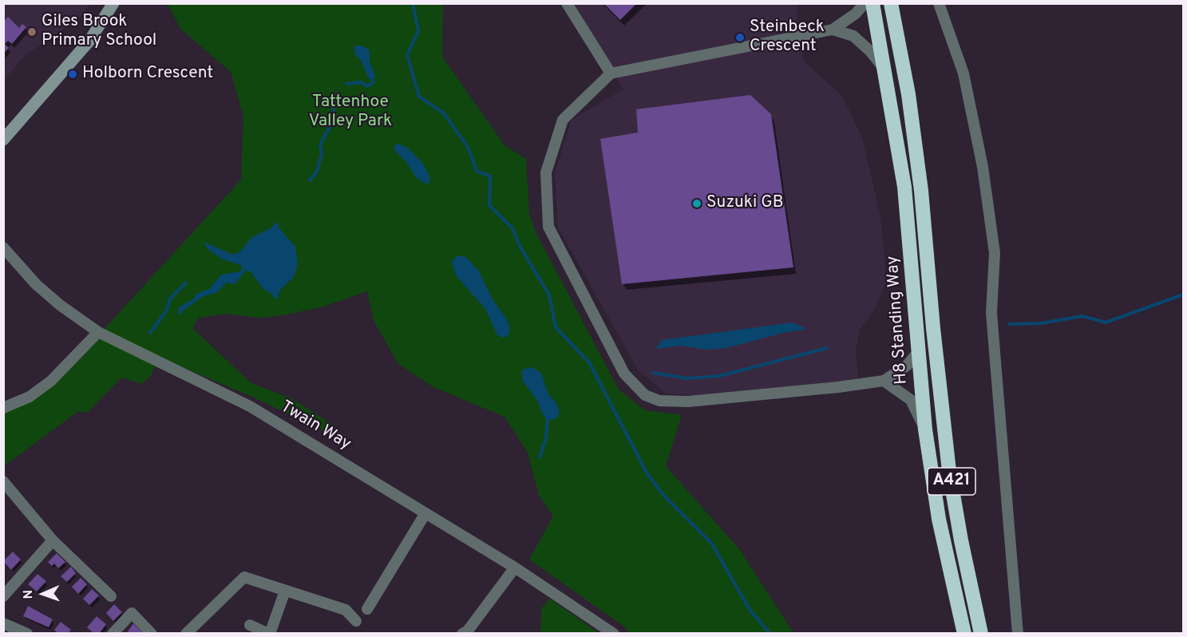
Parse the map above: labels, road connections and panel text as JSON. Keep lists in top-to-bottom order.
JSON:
{
  "streets": {
    "highway": ["H8 Standing Way", "A421"],
    "street": ["Twain Way"]
  },
  "parks": ["Tattenhoe Valley Park"],
  "places": [
    "Giles Brook Primary School",
    "Steinbeck Crescent",
    "Holborn Crescent",
    "Suzuki GB"
  ],
  "north": "left"
}
